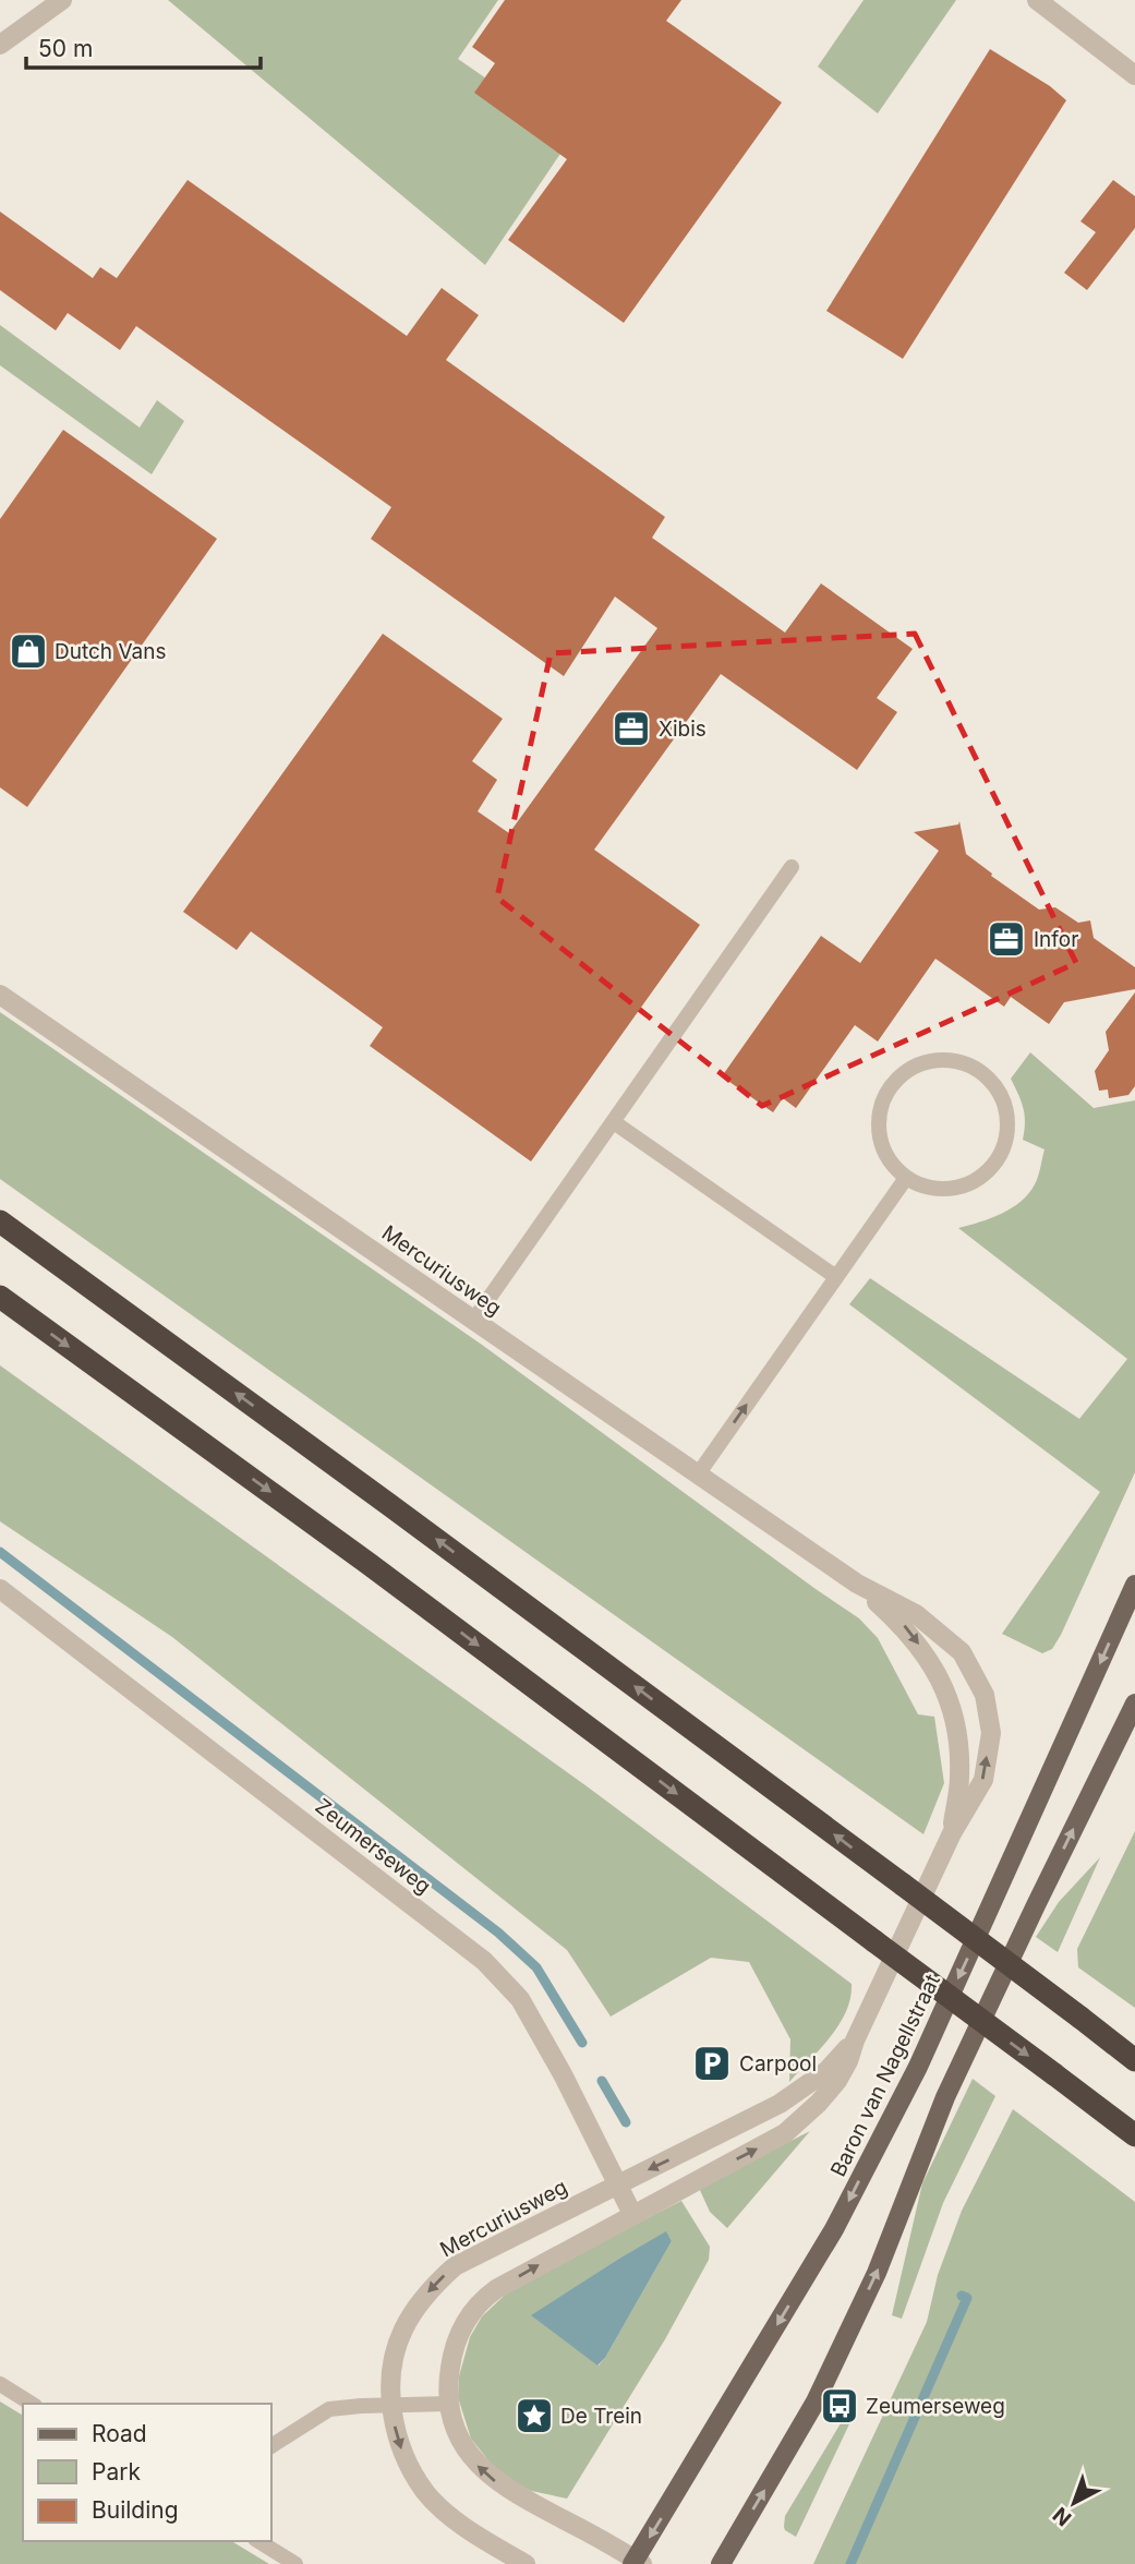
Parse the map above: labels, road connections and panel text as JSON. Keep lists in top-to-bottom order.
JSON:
{
  "streets": {
    "main road": ["Baron van Nagellstraat"],
    "street": ["Mercuriusweg", "Zeumerseweg"]
  },
  "crossings": [
    ["Mercuriusweg", "Zeumerseweg"],
    ["Mercuriusweg", "Baron van Nagellstraat"]
  ],
  "places": {
    "shop": ["Dutch Vans"],
    "office": ["Xibis", "Infor"],
    "parking": ["Carpool"],
    "bus stop": ["Zeumerseweg"],
    "place": ["De Trein"]
  },
  "legend": ["Road", "Park", "Building"],
  "scale_bar": "50 m",
  "north": "bottom left"
}
